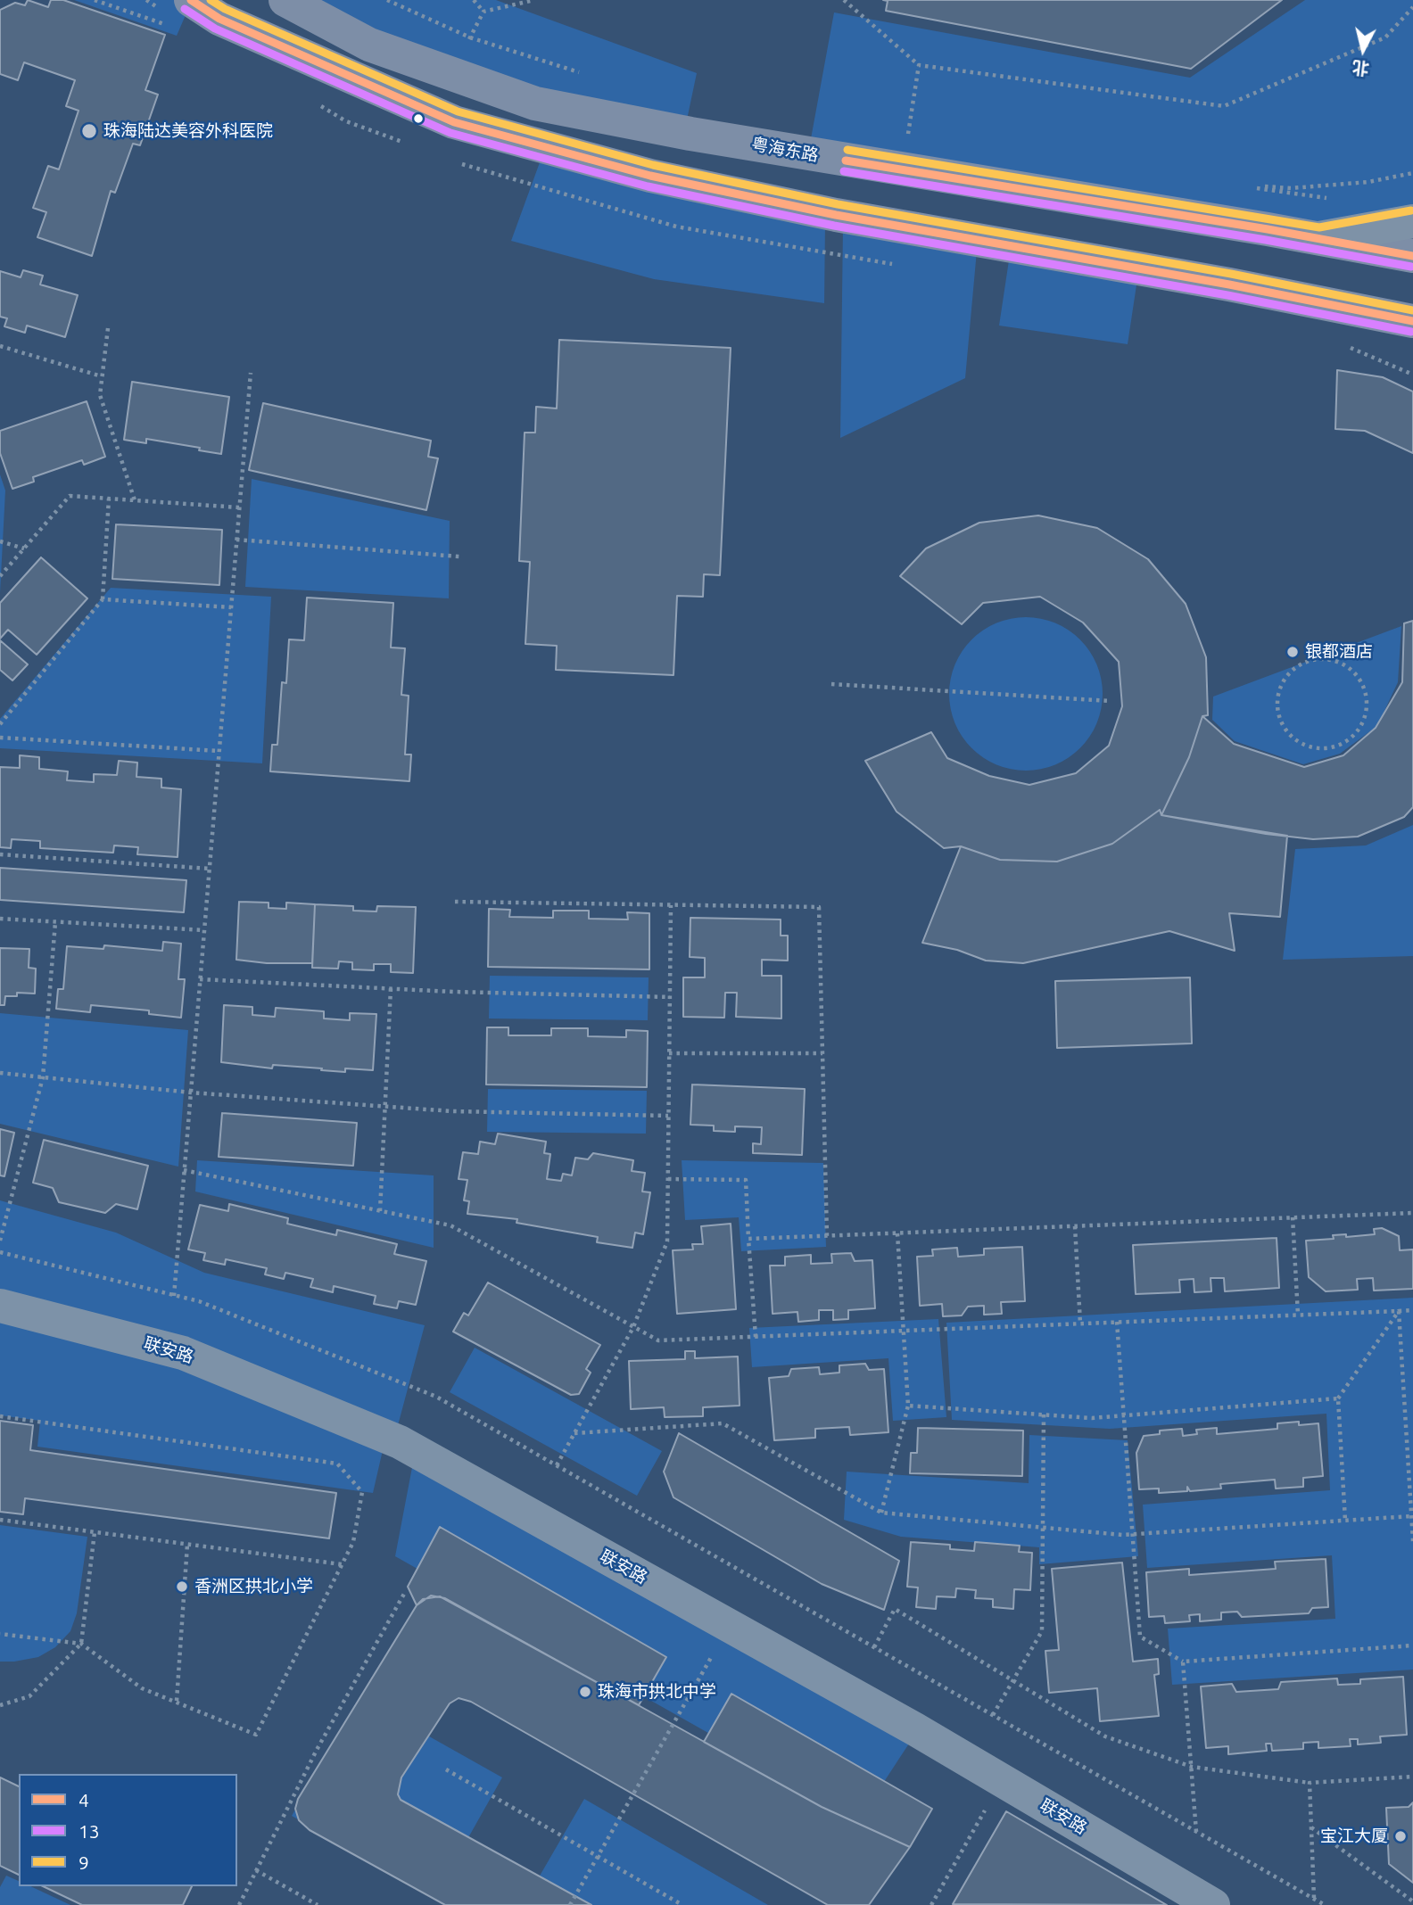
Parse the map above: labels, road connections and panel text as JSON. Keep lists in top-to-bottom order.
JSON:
{
  "streets": {
    "main road": ["粤海东路"],
    "street": ["联安路"]
  },
  "places": [
    "珠海陆达美容外科医院",
    "银都酒店",
    "香洲区拱北小学",
    "珠海市拱北中学",
    "宝江大厦"
  ],
  "lines": ["transit line 4", "transit line 9", "transit line 13"],
  "legend": ["4", "13", "9"],
  "north": "bottom"
}
